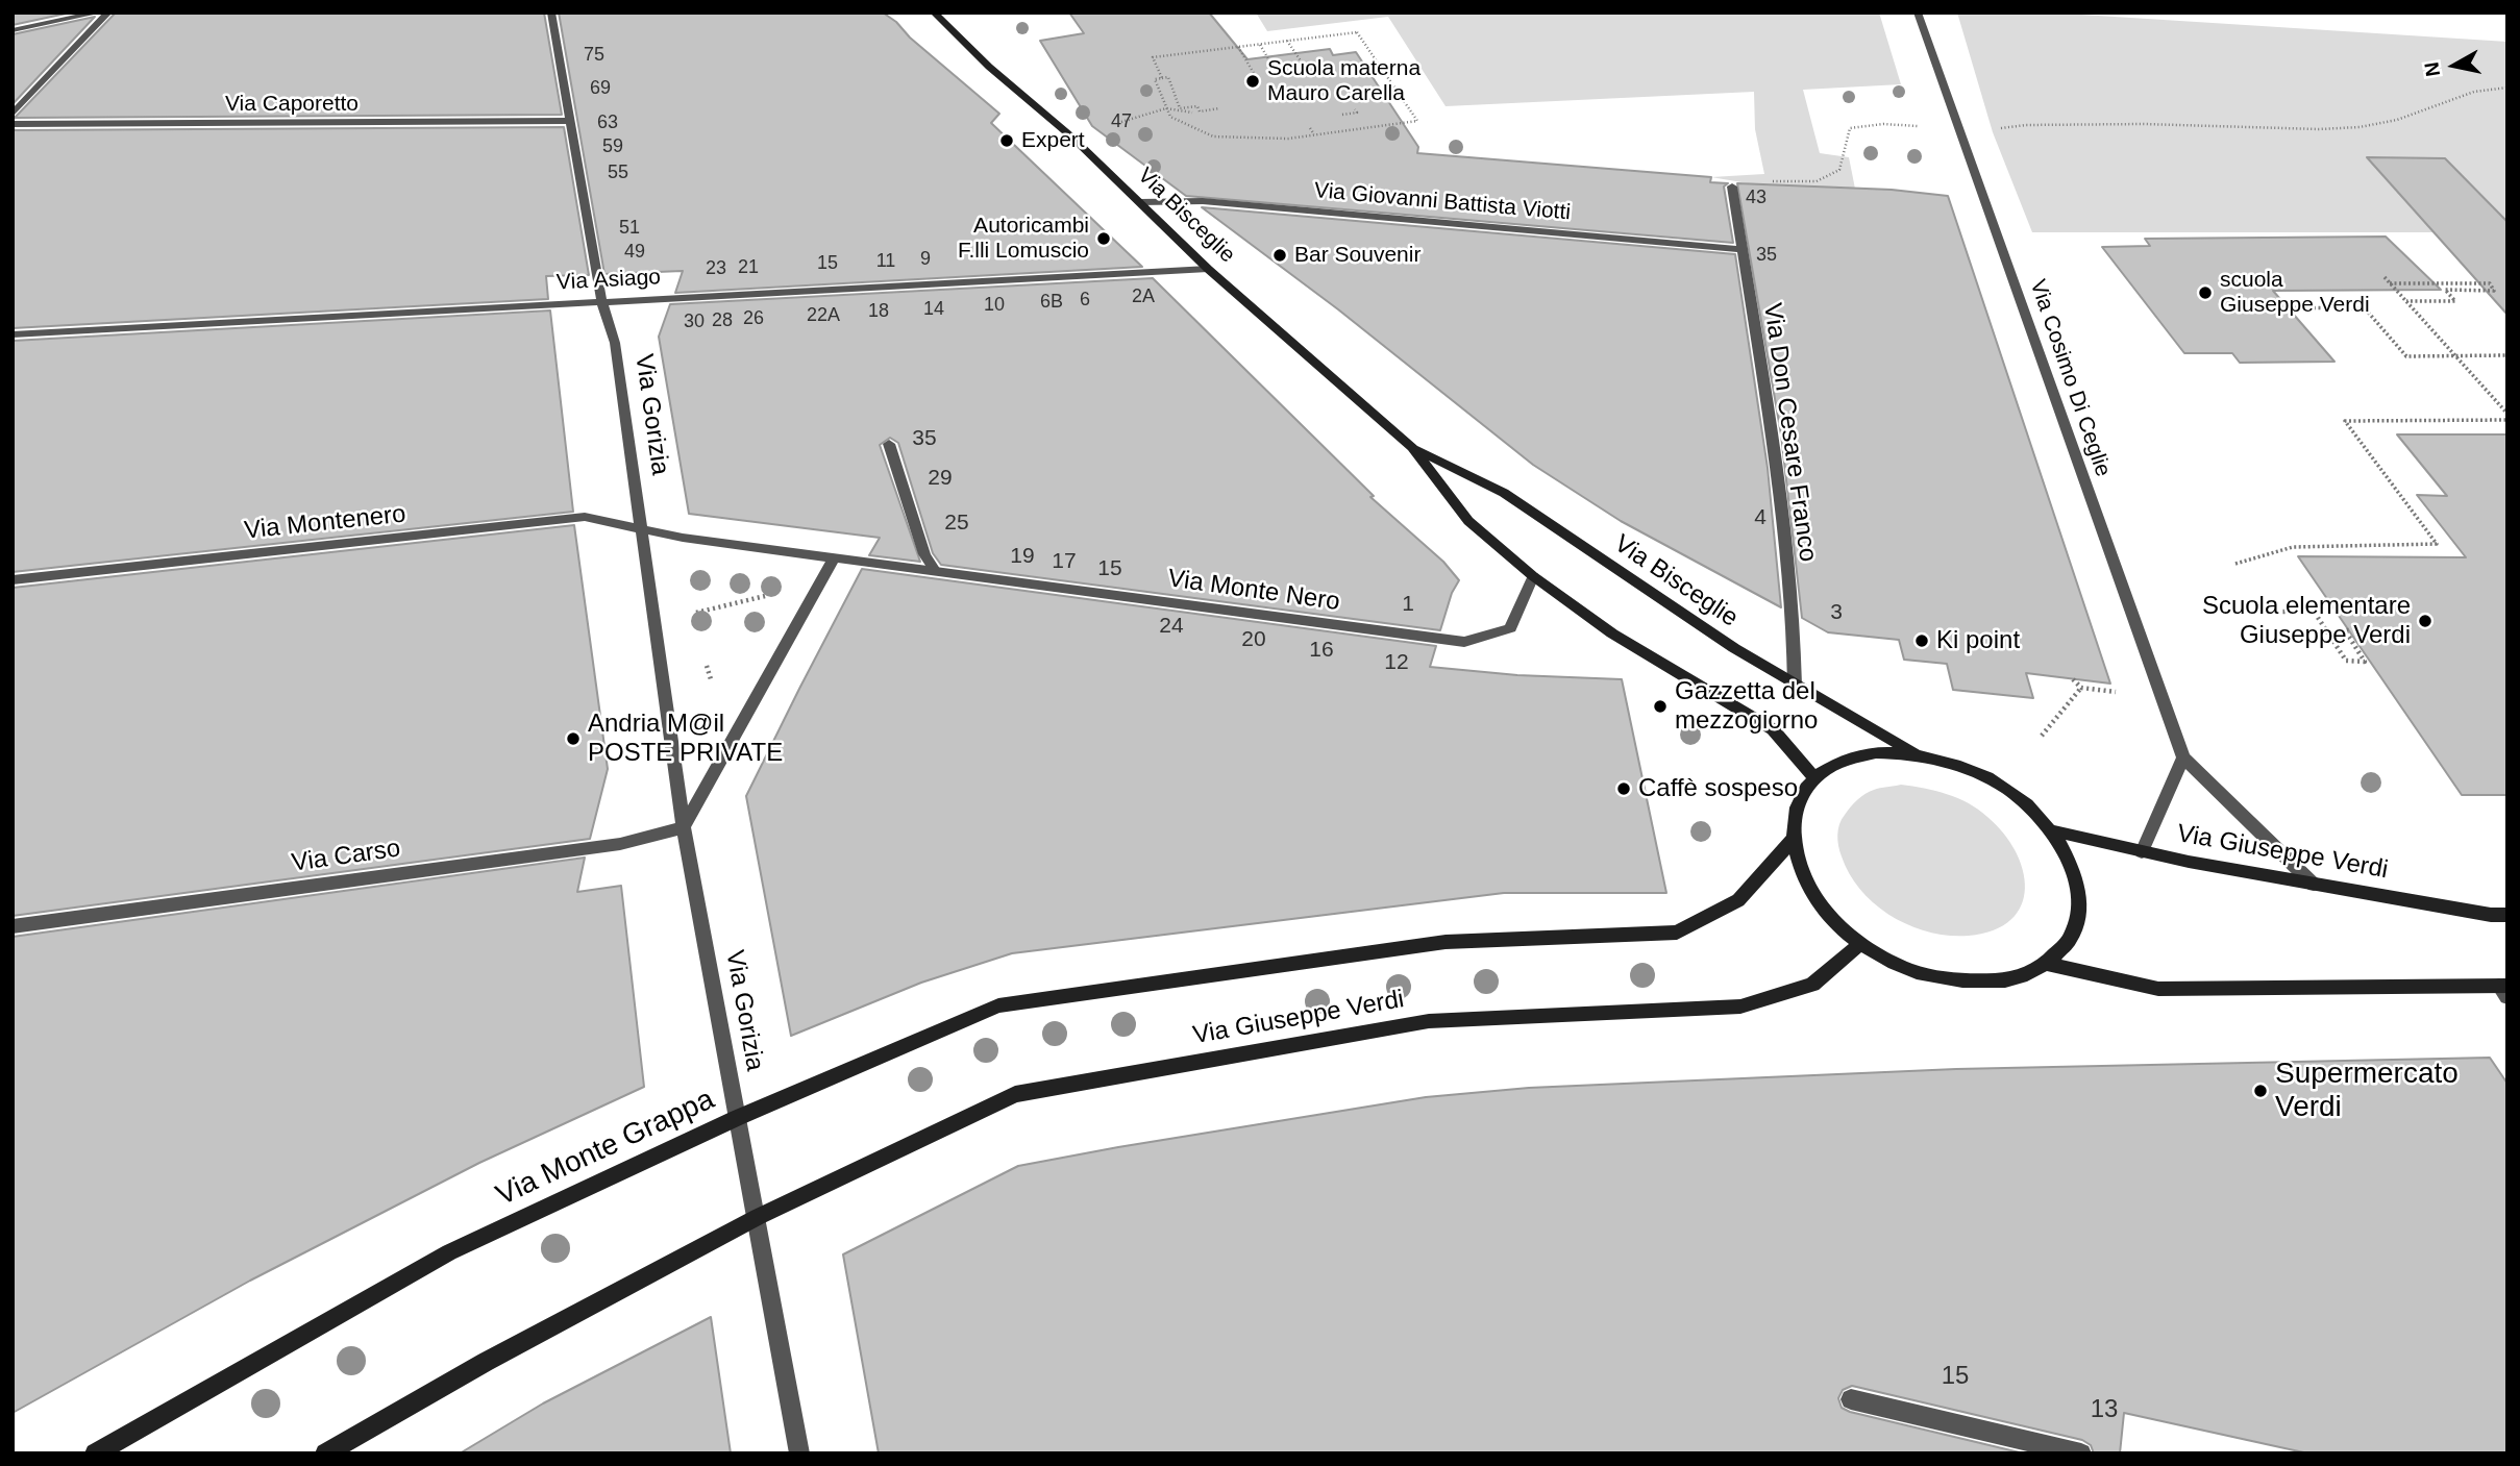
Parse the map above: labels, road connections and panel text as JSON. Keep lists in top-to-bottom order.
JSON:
{
  "streets": {
    "main road": ["Via Bisceglie", "Via Giuseppe Verdi", "Via Monte Grappa"],
    "street": [
      "Via Caporetto",
      "Via Giovanni Battista Viotti",
      "Via Asiago",
      "Via Cosimo Di Ceglie",
      "Via Gorizia",
      "Via Don Cesare Franco",
      "Via Montenero",
      "Via Monte Nero",
      "Via Carso"
    ]
  },
  "crossings": [
    ["Via Caporetto", "Via Gorizia"],
    ["Via Giovanni Battista Viotti", "Via Bisceglie"],
    ["Via Giovanni Battista Viotti", "Via Don Cesare Franco"],
    ["Via Bisceglie", "Via Asiago"],
    ["Via Bisceglie", "Via Don Cesare Franco"],
    ["Via Bisceglie", "Via Monte Nero"],
    ["Via Bisceglie", "Via Giuseppe Verdi"],
    ["Via Asiago", "Via Gorizia"],
    ["Via Gorizia", "Via Montenero"],
    ["Via Gorizia", "Via Monte Nero"],
    ["Via Gorizia", "Via Giuseppe Verdi"],
    ["Via Gorizia", "Via Carso"],
    ["Via Gorizia", "Via Monte Grappa"],
    ["Via Montenero", "Via Monte Nero"],
    ["Via Giuseppe Verdi", "Via Monte Grappa"]
  ],
  "places": [
    "Scuola materna Mauro Carella",
    "Expert",
    "Autoricambi F.lli Lomuscio",
    "Bar Souvenir",
    "scuola Giuseppe Verdi",
    "Scuola elementare Giuseppe Verdi",
    "Ki point",
    "Gazzetta del mezzogiorno",
    "Andria M@il POSTE PRIVATE",
    "Caffè sospeso",
    "Supermercato Verdi"
  ],
  "house_numbers": [
    "75",
    "69",
    "47",
    "63",
    "59",
    "55",
    "43",
    "51",
    "49",
    "35",
    "9",
    "11",
    "15",
    "21",
    "23",
    "2A",
    "6",
    "6B",
    "10",
    "14",
    "18",
    "22A",
    "26",
    "28",
    "30",
    "35",
    "29",
    "4",
    "25",
    "19",
    "17",
    "15",
    "1",
    "3",
    "24",
    "20",
    "16",
    "12",
    "15",
    "13"
  ],
  "north": "left"
}
